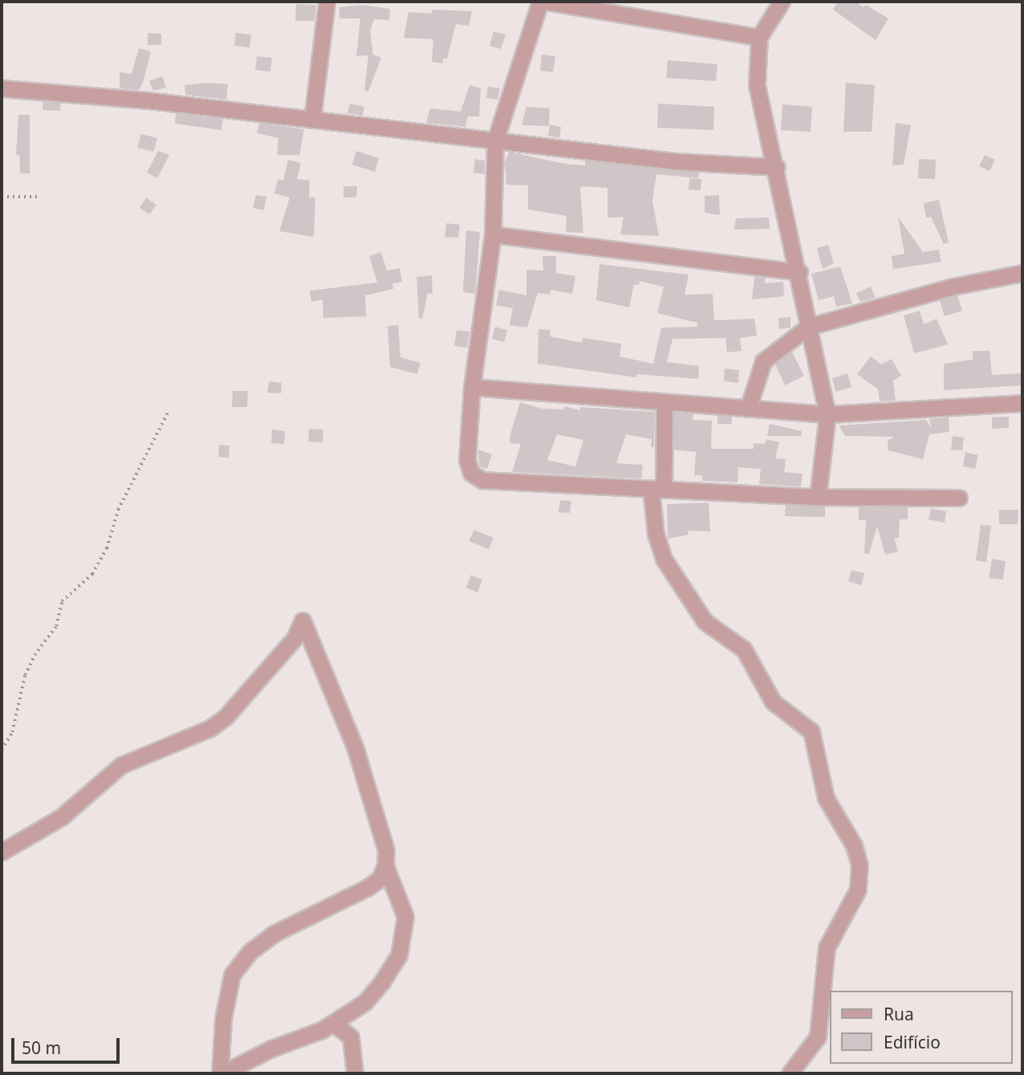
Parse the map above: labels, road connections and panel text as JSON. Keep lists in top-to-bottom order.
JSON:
{
  "legend": ["Rua", "Edifício"],
  "scale_bar": "50 m"
}
